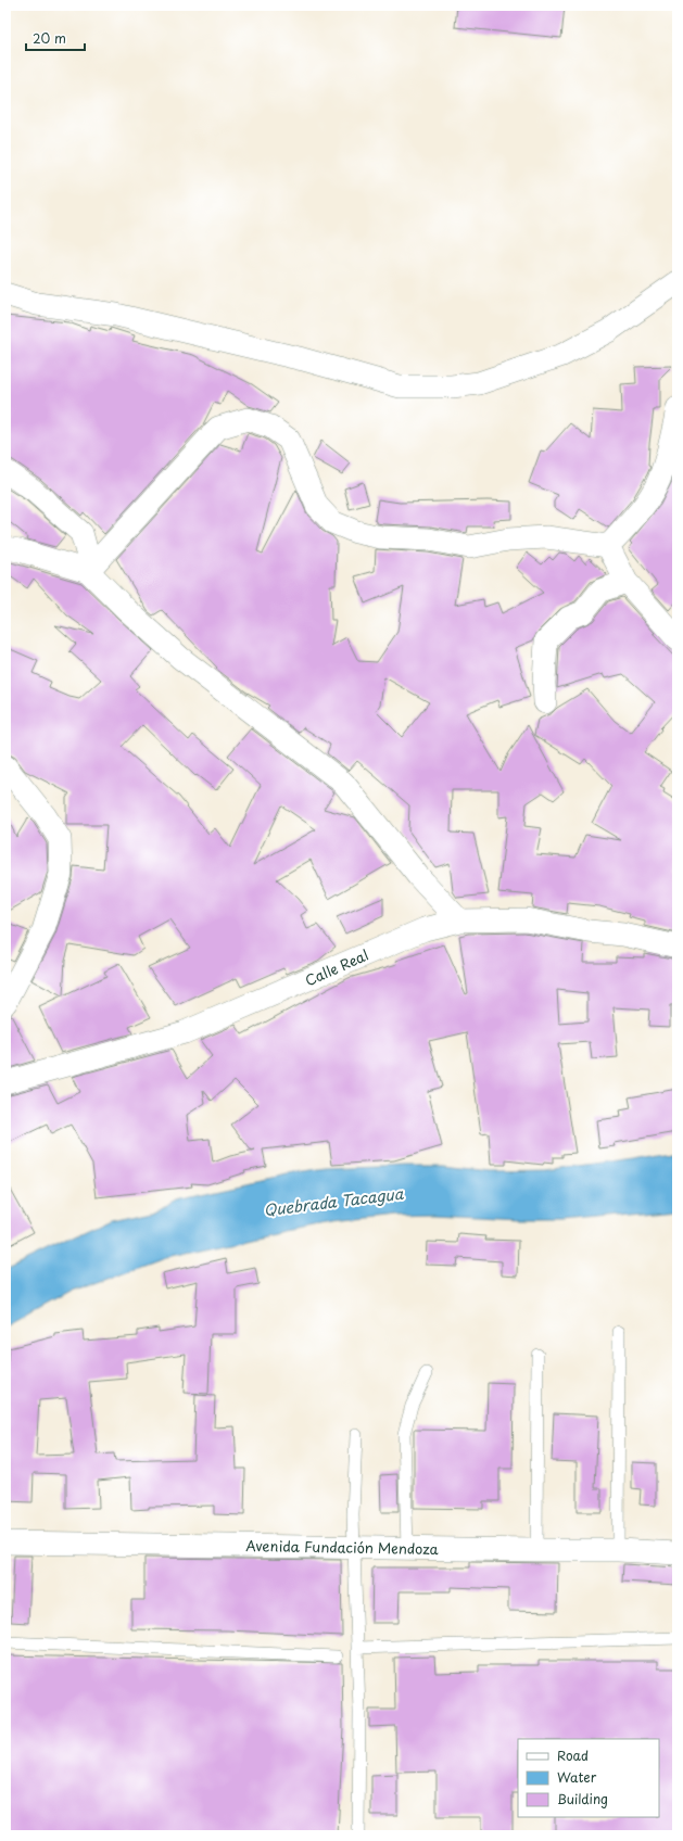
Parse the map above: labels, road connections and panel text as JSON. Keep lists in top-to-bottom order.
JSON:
{
  "streets": {
    "street": ["Calle Real", "Avenida Fundación Mendoza"]
  },
  "water": ["Quebrada Tacagua"],
  "legend": ["Road", "Water", "Building"],
  "scale_bar": "20 m"
}
